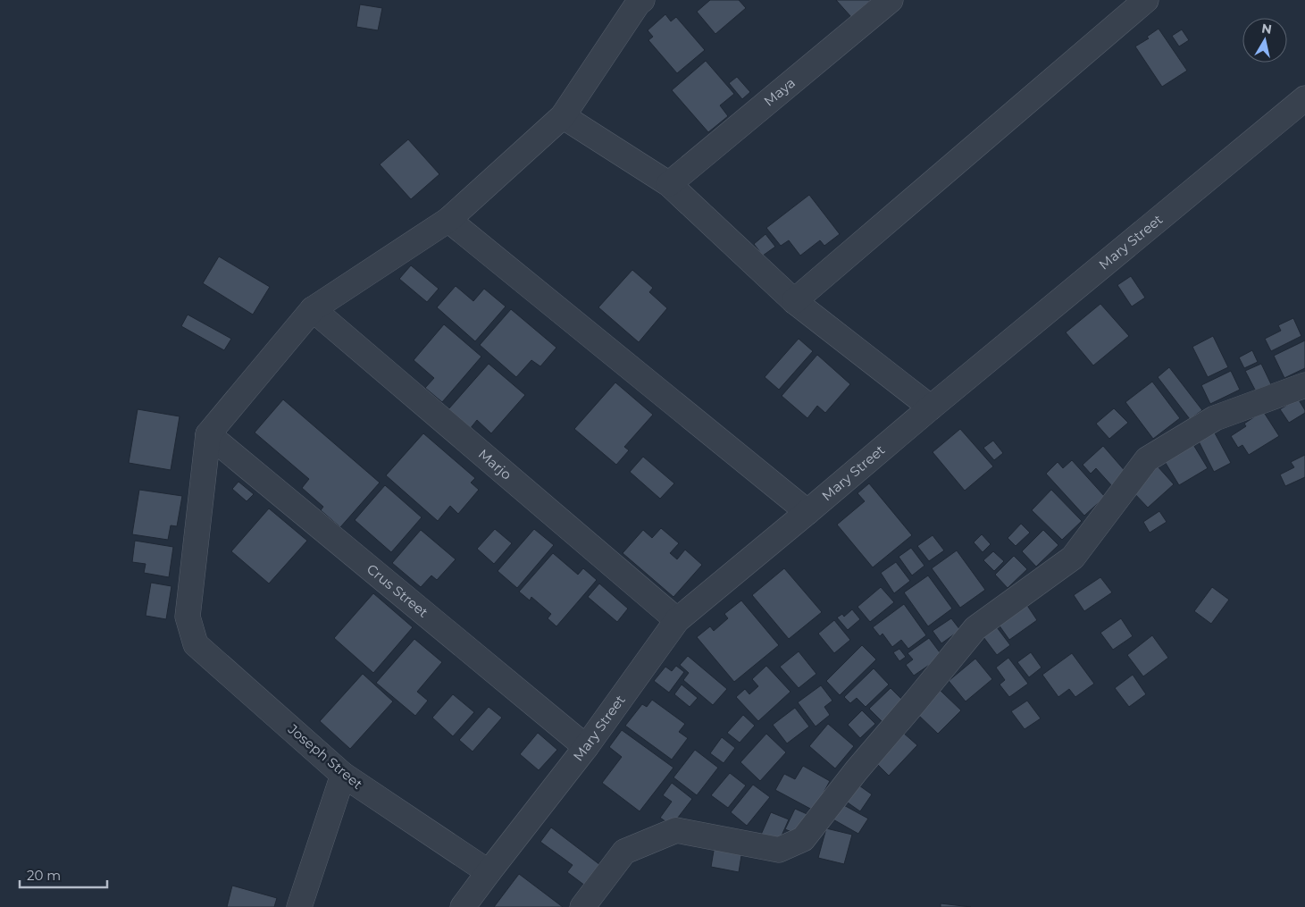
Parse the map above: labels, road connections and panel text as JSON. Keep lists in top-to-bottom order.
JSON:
{
  "streets": {
    "street": [
      "Maya",
      "Mary Street",
      "Marjo",
      "Crus Street",
      "Joseph Street"
    ]
  },
  "crossings": [
    ["Mary Street", "Marjo"],
    ["Mary Street", "Crus Street"],
    ["Mary Street", "Joseph Street"],
    ["Crus Street", "Joseph Street"]
  ],
  "scale_bar": "20 m",
  "north": "top"
}
